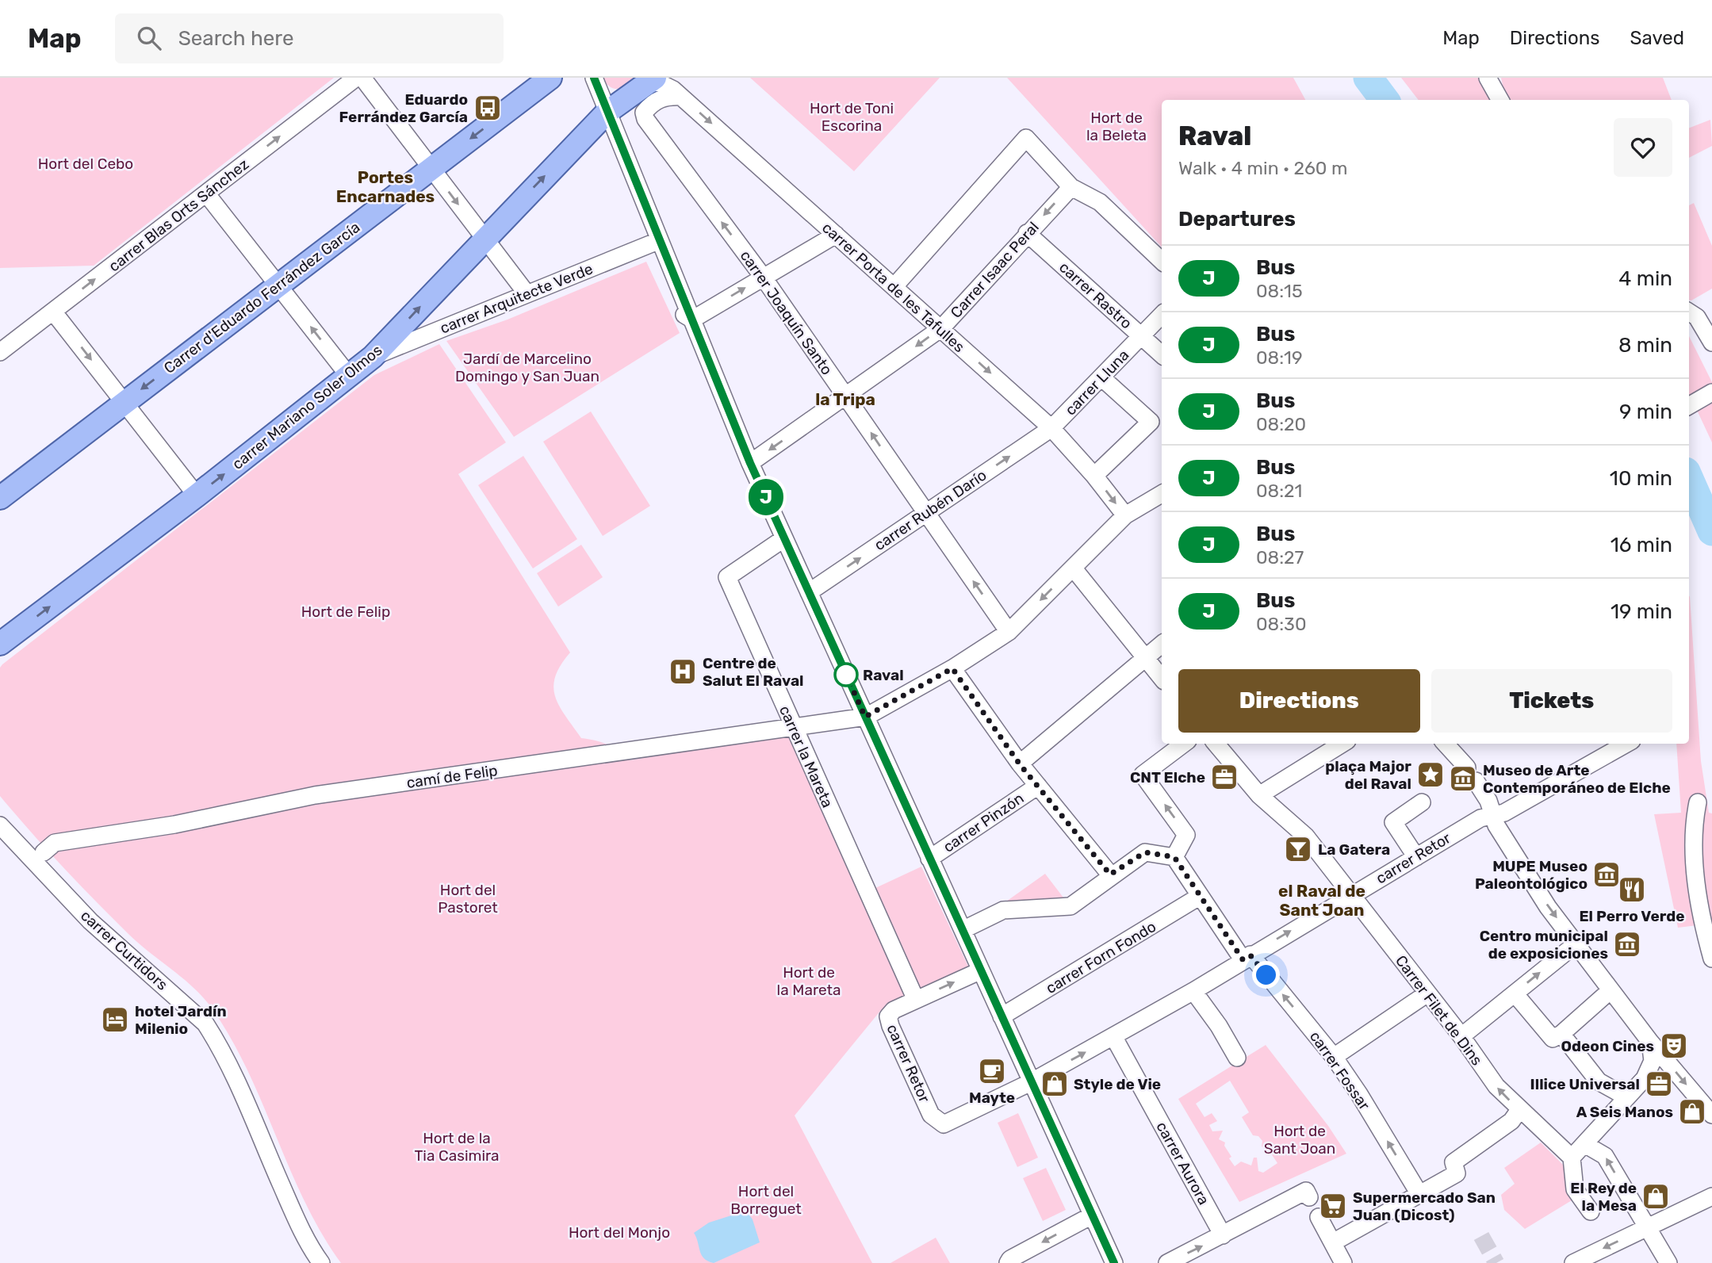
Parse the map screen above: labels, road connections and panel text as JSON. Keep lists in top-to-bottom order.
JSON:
{
  "streets": {
    "main road": ["Carrer d'Eduardo Ferrández García", "carrer Mariano Soler Olmos"],
    "street": [
      "carrer Blas Orts Sánchez",
      "Carrer Isaac Peral",
      "carrer Porta de les Tafulles",
      "carrer Rastro",
      "carrer Arquitecte Verde",
      "carrer Joaquín Santo",
      "carrer Lluna",
      "carrer Rubén Darío",
      "carrer la Mareta",
      "camí de Felip",
      "carrer Pinzón",
      "carrer Retor",
      "carrer Curtidors",
      "carrer Forn Fondo",
      "Carrer Filet de Dins",
      "carrer Fossar",
      "carrer Aurora"
    ]
  },
  "crossings": [
    ["Carrer Isaac Peral", "carrer Porta de les Tafulles"],
    ["Carrer Isaac Peral", "carrer Rastro"],
    ["Carrer Isaac Peral", "carrer Joaquín Santo"],
    ["carrer Porta de les Tafulles", "carrer Joaquín Santo"],
    ["carrer Porta de les Tafulles", "carrer Lluna"],
    ["carrer Porta de les Tafulles", "carrer Mariano Soler Olmos"],
    ["carrer Porta de les Tafulles", "carrer Rubén Darío"],
    ["carrer Rastro", "carrer Lluna"],
    ["carrer Arquitecte Verde", "carrer Mariano Soler Olmos"],
    ["carrer Joaquín Santo", "carrer Rubén Darío"],
    ["carrer Lluna", "carrer Rubén Darío"],
    ["carrer la Mareta", "camí de Felip"],
    ["carrer la Mareta", "carrer Retor"],
    ["carrer Retor", "Carrer Filet de Dins"],
    ["carrer Retor", "carrer Fossar"],
    ["carrer Retor", "carrer Aurora"],
    ["carrer Forn Fondo", "carrer Fossar"]
  ],
  "one_way": ["carrer Blas Orts Sánchez", "Carrer d'Eduardo Ferrández García", "carrer Mariano Soler Olmos"],
  "districts": ["Portes Encarnades", "la Tripa", "el Raval de Sant Joan"],
  "parks": [
    "Hort de Toni Escorina",
    "Hort de la Beleta",
    "Hort del Cebo",
    "Jardí de Marcelino Domingo y San Juan",
    "Hort de Felip",
    "Hort del Pastoret",
    "Hort de la Mareta",
    "Hort de Sant Joan",
    "Hort de la Tia Casimira",
    "Hort del Borreguet",
    "Hort del Monjo"
  ],
  "places": {
    "bus stop": ["Eduardo Ferrández García"],
    "hospital": ["Centre de Salut El Raval"],
    "other": ["Raval"],
    "place": ["plaça Major del Raval"],
    "office": ["CNT Elche", "Illice Universal"],
    "museum": ["Museo de Arte Contemporáneo de Elche", "MUPE Museo Paleontológico", "Centro municipal de exposiciones"],
    "bar": ["La Gatera"],
    "restaurant": ["El Perro Verde"],
    "hotel": ["hotel Jardín Milenio"],
    "theatre": ["Odeon Cines"],
    "cafe": ["Mayte"],
    "shop": ["Style de Vie", "A Seis Manos", "El Rey de la Mesa"],
    "supermarket": ["Supermercado San Juan (Dicost)"]
  },
  "lines": ["bus line J"],
  "page": {
    "header": "Map",
    "search": "Search here",
    "nav": ["Map", "Directions", "Saved"],
    "on_map": "J",
    "heading": [
      ["Raval", "Walk · 4 min · 260 m"],
      "Departures"
    ],
    "list": [
      {
        "mark": "J",
        "name": "Bus",
        "note": "08:15",
        "value": "4 min"
      },
      {
        "mark": "J",
        "name": "Bus",
        "note": "08:19",
        "value": "8 min"
      },
      {
        "mark": "J",
        "name": "Bus",
        "note": "08:20",
        "value": "9 min"
      },
      {
        "mark": "J",
        "name": "Bus",
        "note": "08:21",
        "value": "10 min"
      },
      {
        "mark": "J",
        "name": "Bus",
        "note": "08:27",
        "value": "16 min"
      },
      {
        "mark": "J",
        "name": "Bus",
        "note": "08:30",
        "value": "19 min"
      }
    ],
    "buttons": ["Directions", "Tickets"]
  }
}
